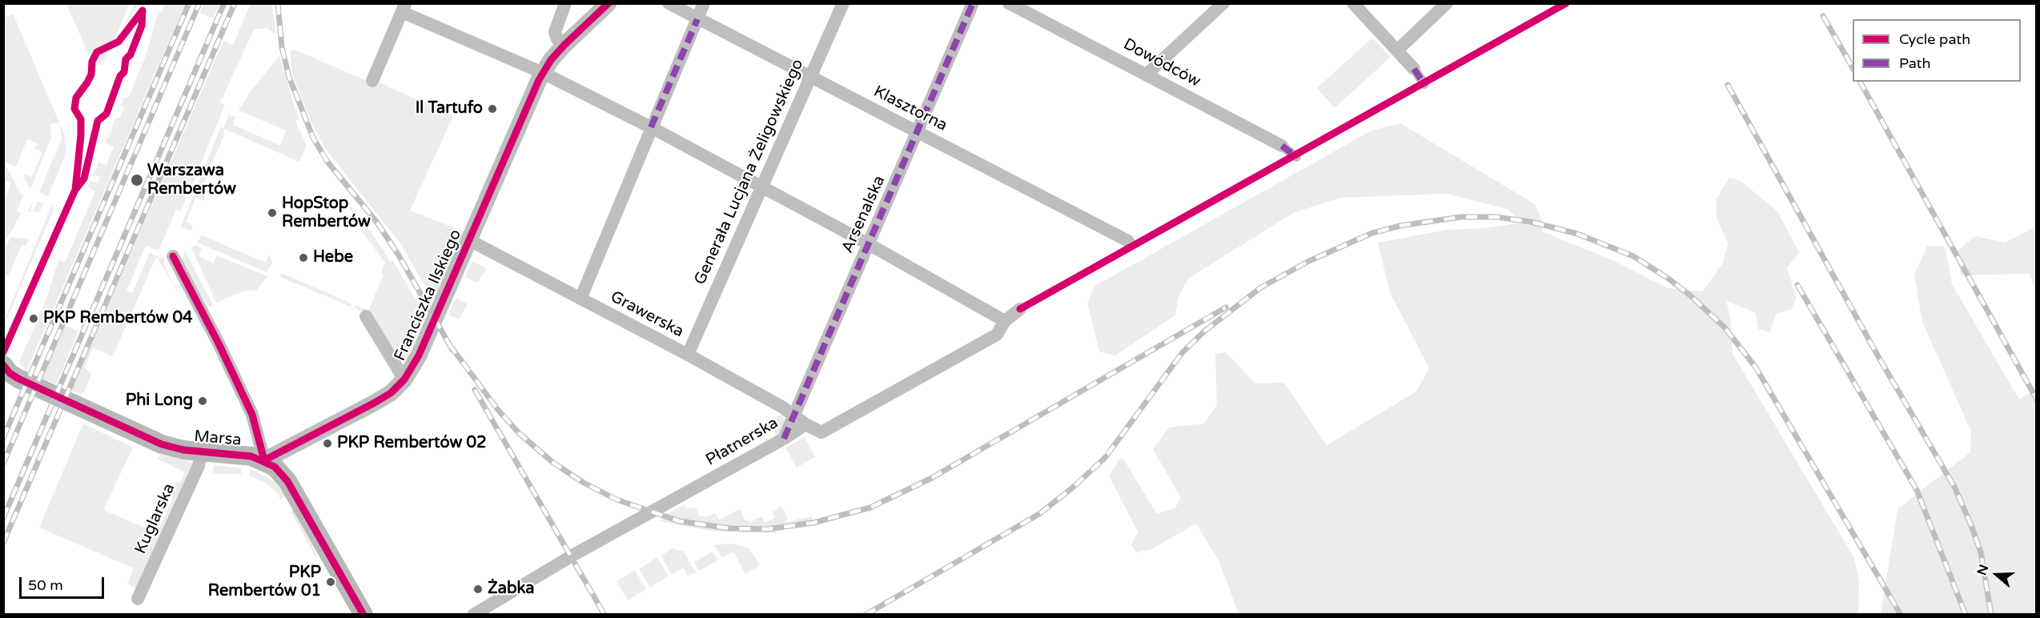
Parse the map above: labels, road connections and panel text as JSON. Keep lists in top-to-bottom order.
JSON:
{
  "streets": {
    "main road": ["Marsa"],
    "street": [
      "Dowódców",
      "Klasztorna",
      "Generała Lucjana Żeligowskiego",
      "Arsenalska",
      "Franciszka Ilskiego",
      "Grawerska",
      "Płatnerska",
      "Kuglarska"
    ]
  },
  "crossings": [
    ["Klasztorna", "Generała Lucjana Żeligowskiego"],
    ["Klasztorna", "Arsenalska"],
    ["Generała Lucjana Żeligowskiego", "Grawerska"],
    ["Arsenalska", "Grawerska"],
    ["Arsenalska", "Płatnerska"],
    ["Franciszka Ilskiego", "Grawerska"],
    ["Franciszka Ilskiego", "Marsa"],
    ["Grawerska", "Płatnerska"],
    ["Marsa", "Kuglarska"]
  ],
  "places": [
    "Il Tartufo",
    "Warszawa Rembertów",
    "HopStop Rembertów",
    "Hebe",
    "PKP Rembertów 04",
    "Phi Long",
    "PKP Rembertów 02",
    "PKP Rembertów 01",
    "Żabka"
  ],
  "legend": ["Cycle path", "Path"],
  "scale_bar": "50 m",
  "north": "left"
}
